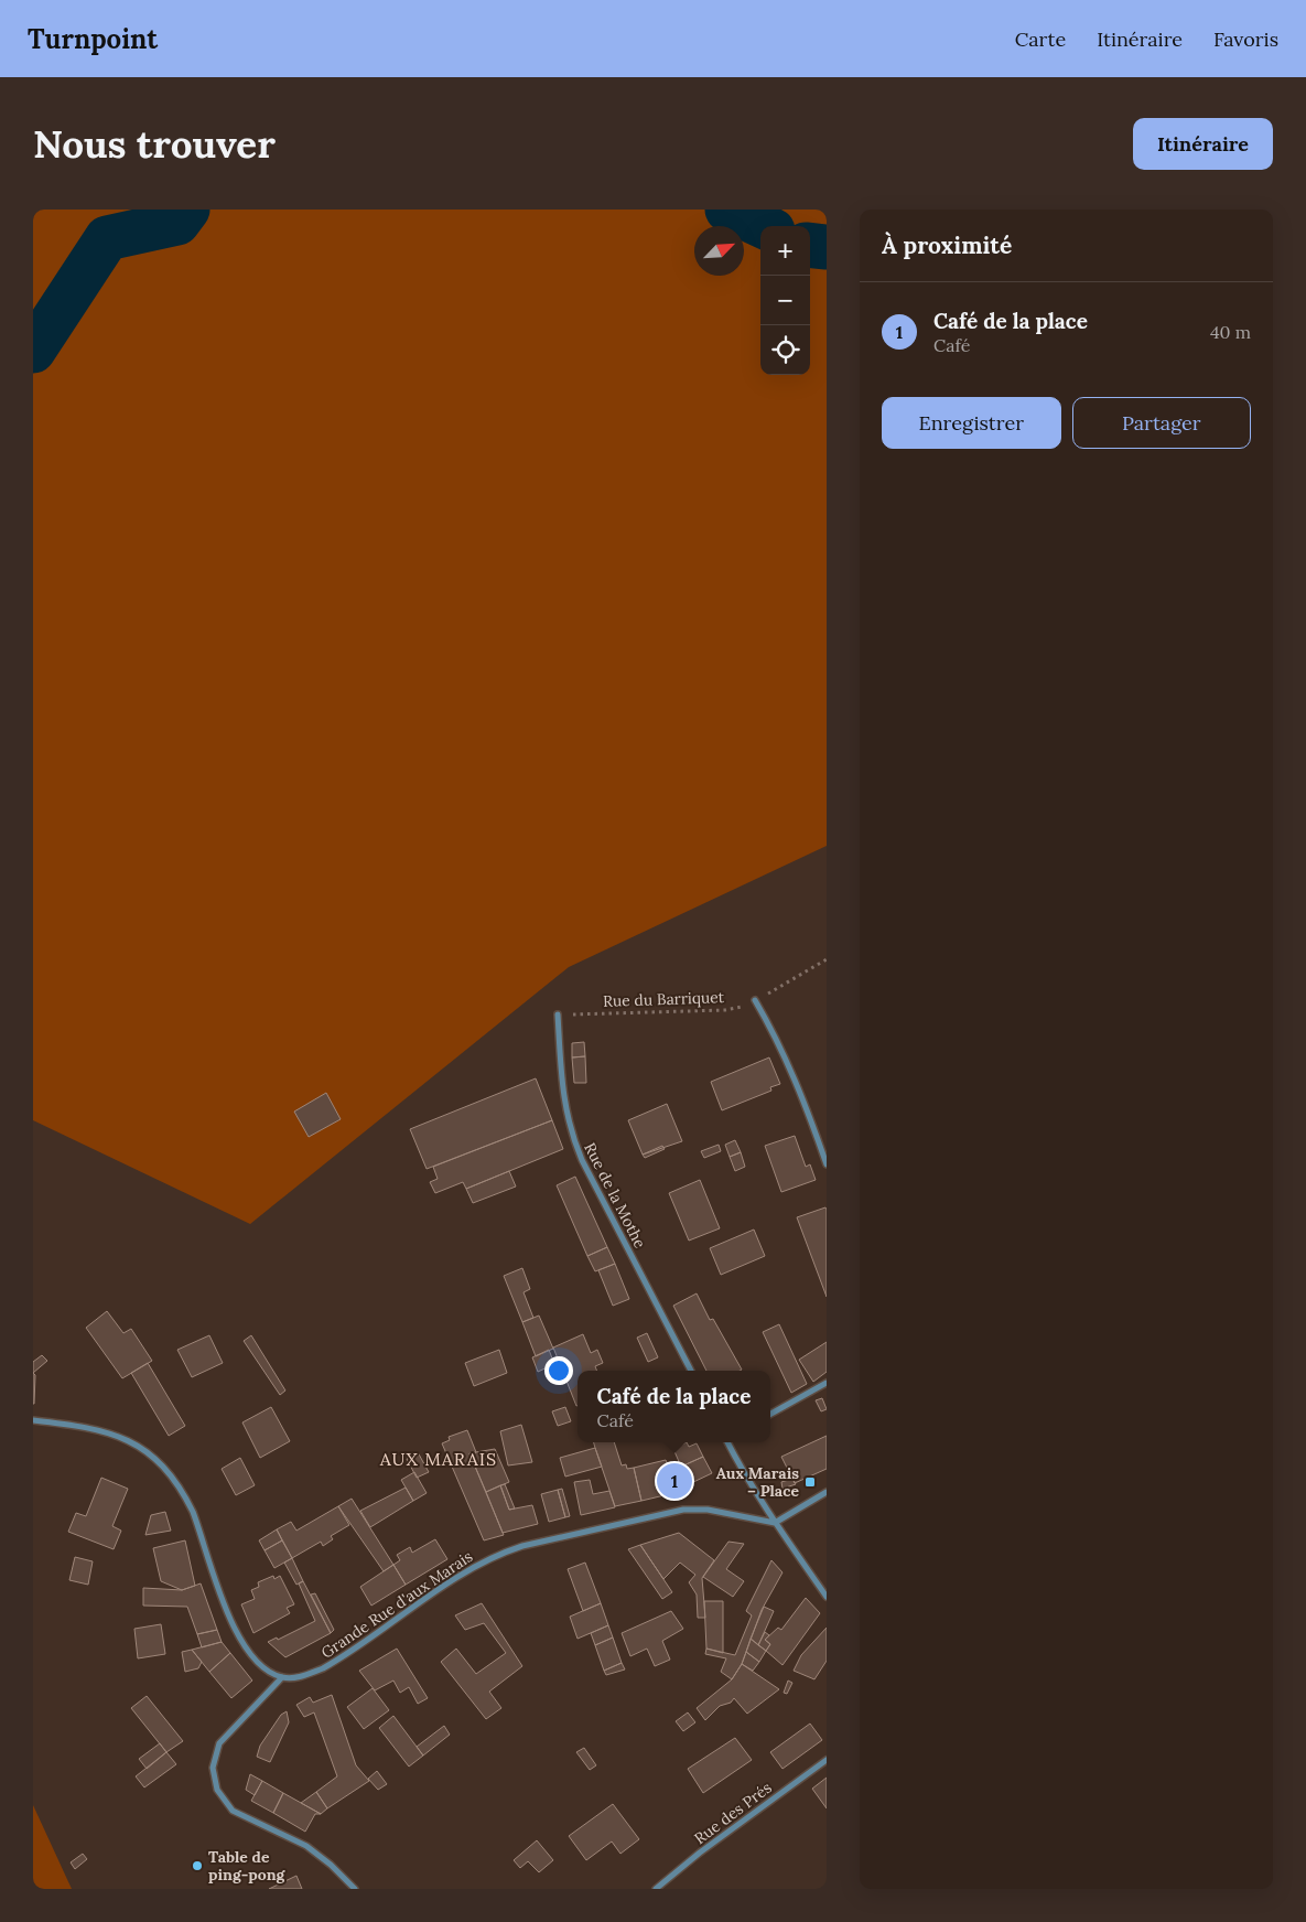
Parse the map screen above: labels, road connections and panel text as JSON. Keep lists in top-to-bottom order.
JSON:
{
  "streets": {
    "street": ["Rue de la Mothe", "Grande Rue d'aux Marais", "Rue des Prés"],
    "path": ["Rue du Barriquet"]
  },
  "crossings": [
    ["Rue du Barriquet", "Rue de la Mothe"]
  ],
  "districts": ["AUX MARAIS"],
  "places": {
    "transit": ["Aux Marais – Place"],
    "other": ["Table de ping-pong"]
  },
  "north": "top right",
  "page": {
    "header": "Turnpoint",
    "nav": ["Carte", "Itinéraire", "Favoris"],
    "buttons": [
      "Itinéraire",
      ["Enregistrer", "Partager"]
    ],
    "title": "Nous trouver",
    "heading": "À proximité",
    "map_buttons": ["+", "−"],
    "list": [
      {
        "mark": "1",
        "name": "Café de la place",
        "note": "Café",
        "value": "40 m"
      }
    ],
    "popup": ["Café de la place", "Café"],
    "pins": "1"
  }
}
